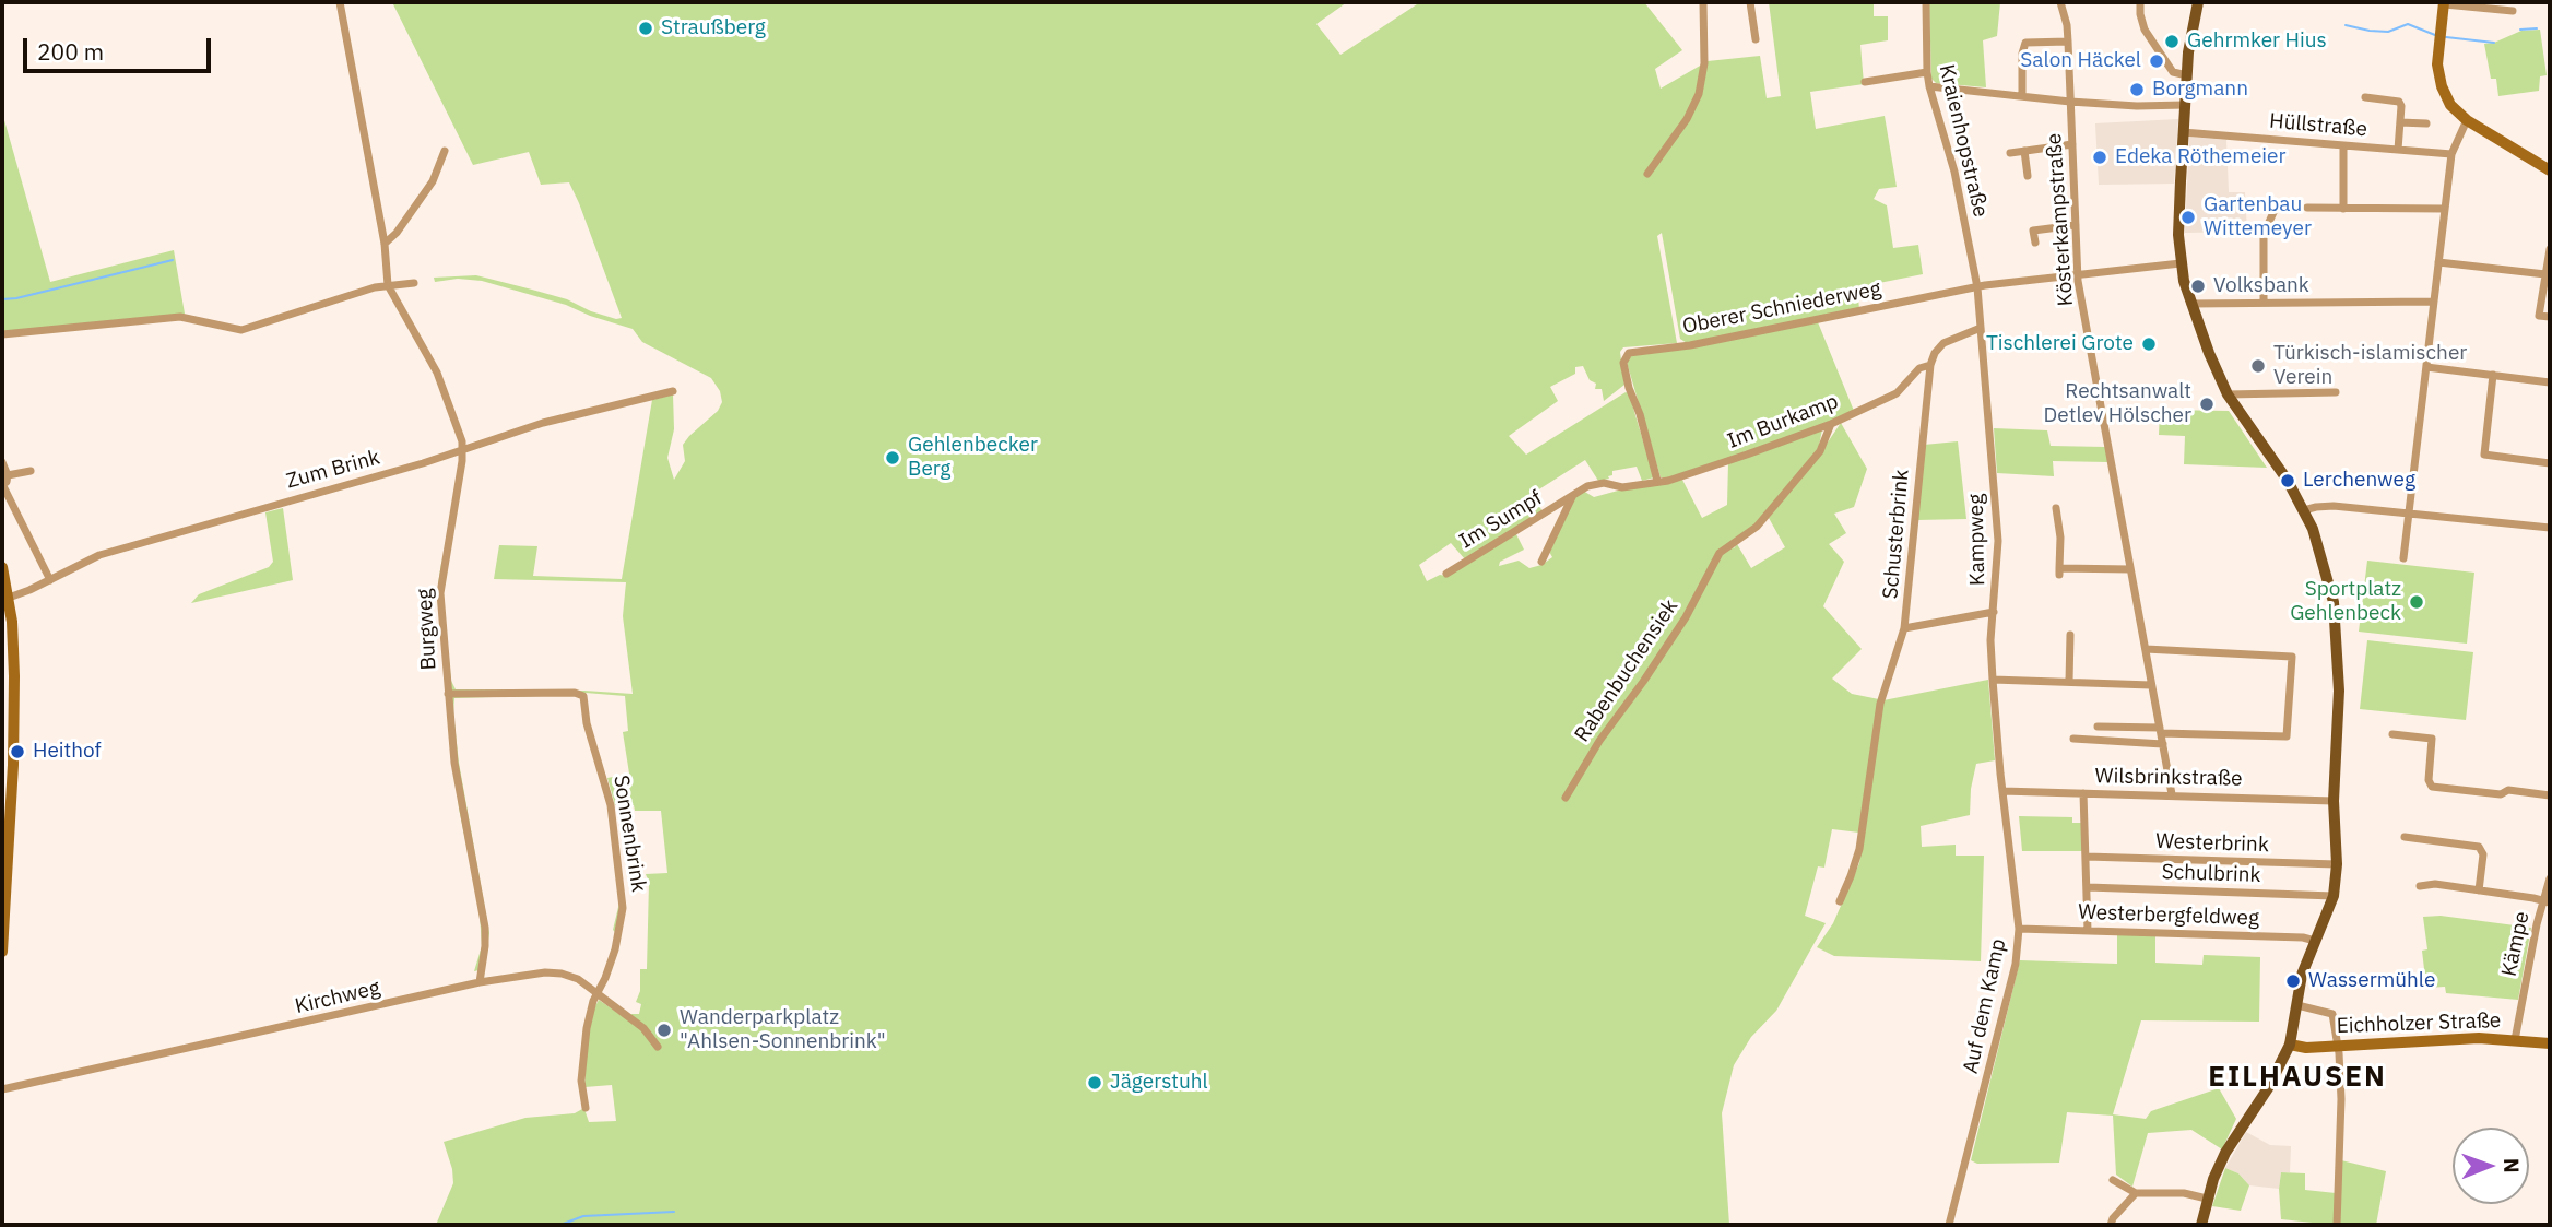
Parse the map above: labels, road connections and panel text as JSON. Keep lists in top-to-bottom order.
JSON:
{
  "streets": {
    "main road": ["Eichholzer Straße"],
    "street": [
      "Hüllstraße",
      "Kraienhopstraße",
      "Kösterkampstraße",
      "Oberer Schniederweg",
      "Im Burkamp",
      "Zum Brink",
      "Im Sumpf",
      "Schusterbrink",
      "Kampweg",
      "Burgweg",
      "Rabenbuchensiek",
      "Wilsbrinkstraße",
      "Sonnenbrink",
      "Westerbrink",
      "Schulbrink",
      "Westerbergfeldweg",
      "Kämpe",
      "Kirchweg",
      "Auf dem Kamp"
    ]
  },
  "crossings": [
    ["Kraienhopstraße", "Oberer Schniederweg"],
    ["Kraienhopstraße", "Kampweg"],
    ["Kösterkampstraße", "Wilsbrinkstraße"],
    ["Oberer Schniederweg", "Im Burkamp"],
    ["Oberer Schniederweg", "Kampweg"],
    ["Im Burkamp", "Im Sumpf"],
    ["Im Burkamp", "Schusterbrink"],
    ["Im Burkamp", "Kampweg"],
    ["Im Burkamp", "Rabenbuchensiek"],
    ["Zum Brink", "Burgweg"],
    ["Kampweg", "Wilsbrinkstraße"],
    ["Kampweg", "Auf dem Kamp"],
    ["Burgweg", "Sonnenbrink"],
    ["Burgweg", "Kirchweg"],
    ["Wilsbrinkstraße", "Auf dem Kamp"],
    ["Sonnenbrink", "Kirchweg"],
    ["Westerbergfeldweg", "Auf dem Kamp"],
    ["Kämpe", "Eichholzer Straße"]
  ],
  "districts": ["EILHAUSEN"],
  "places": [
    "Straußberg",
    "Gehrmker Hius",
    "Salon Häckel",
    "Borgmann",
    "Edeka Röthemeier",
    "Gartenbau Wittemeyer",
    "Volksbank",
    "Tischlerei Grote",
    "Türkisch-islamischer Verein",
    "Rechtsanwalt Detlev Hölscher",
    "Gehlenbecker Berg",
    "Lerchenweg",
    "Sportplatz Gehlenbeck",
    "Heithof",
    "Wassermühle",
    "Wanderparkplatz \"Ahlsen-Sonnenbrink\"",
    "Jägerstuhl"
  ],
  "scale_bar": "200 m",
  "north": "right"
}
